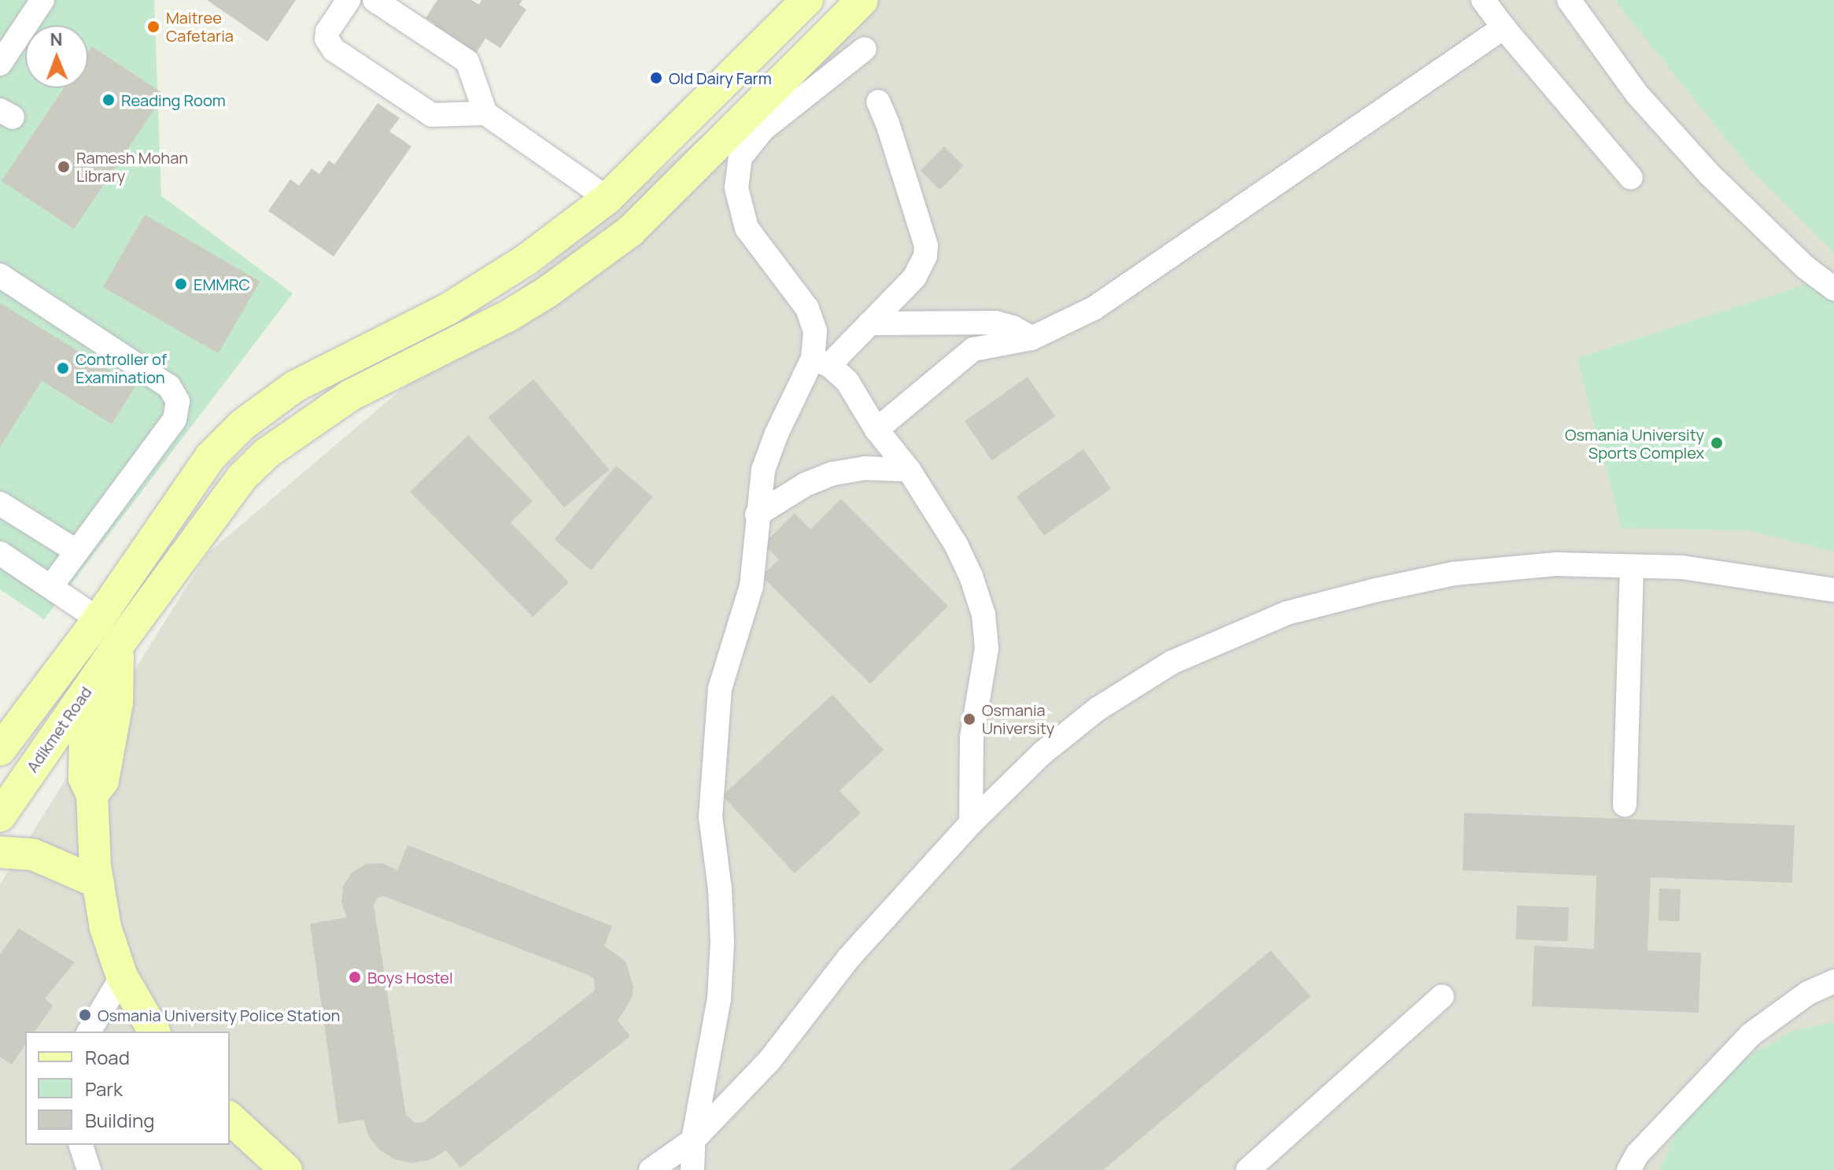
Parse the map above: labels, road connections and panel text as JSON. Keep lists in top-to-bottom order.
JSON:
{
  "streets": {
    "main road": ["Adikmet Road"]
  },
  "places": [
    "Maitree Cafetaria",
    "Old Dairy Farm",
    "Reading Room",
    "Ramesh Mohan Library",
    "EMMRC",
    "Controller of Examination",
    "Osmania University Sports Complex",
    "Osmania University",
    "Boys Hostel",
    "Osmania University Police Station"
  ],
  "legend": ["Road", "Park", "Building"],
  "north": "top"
}
